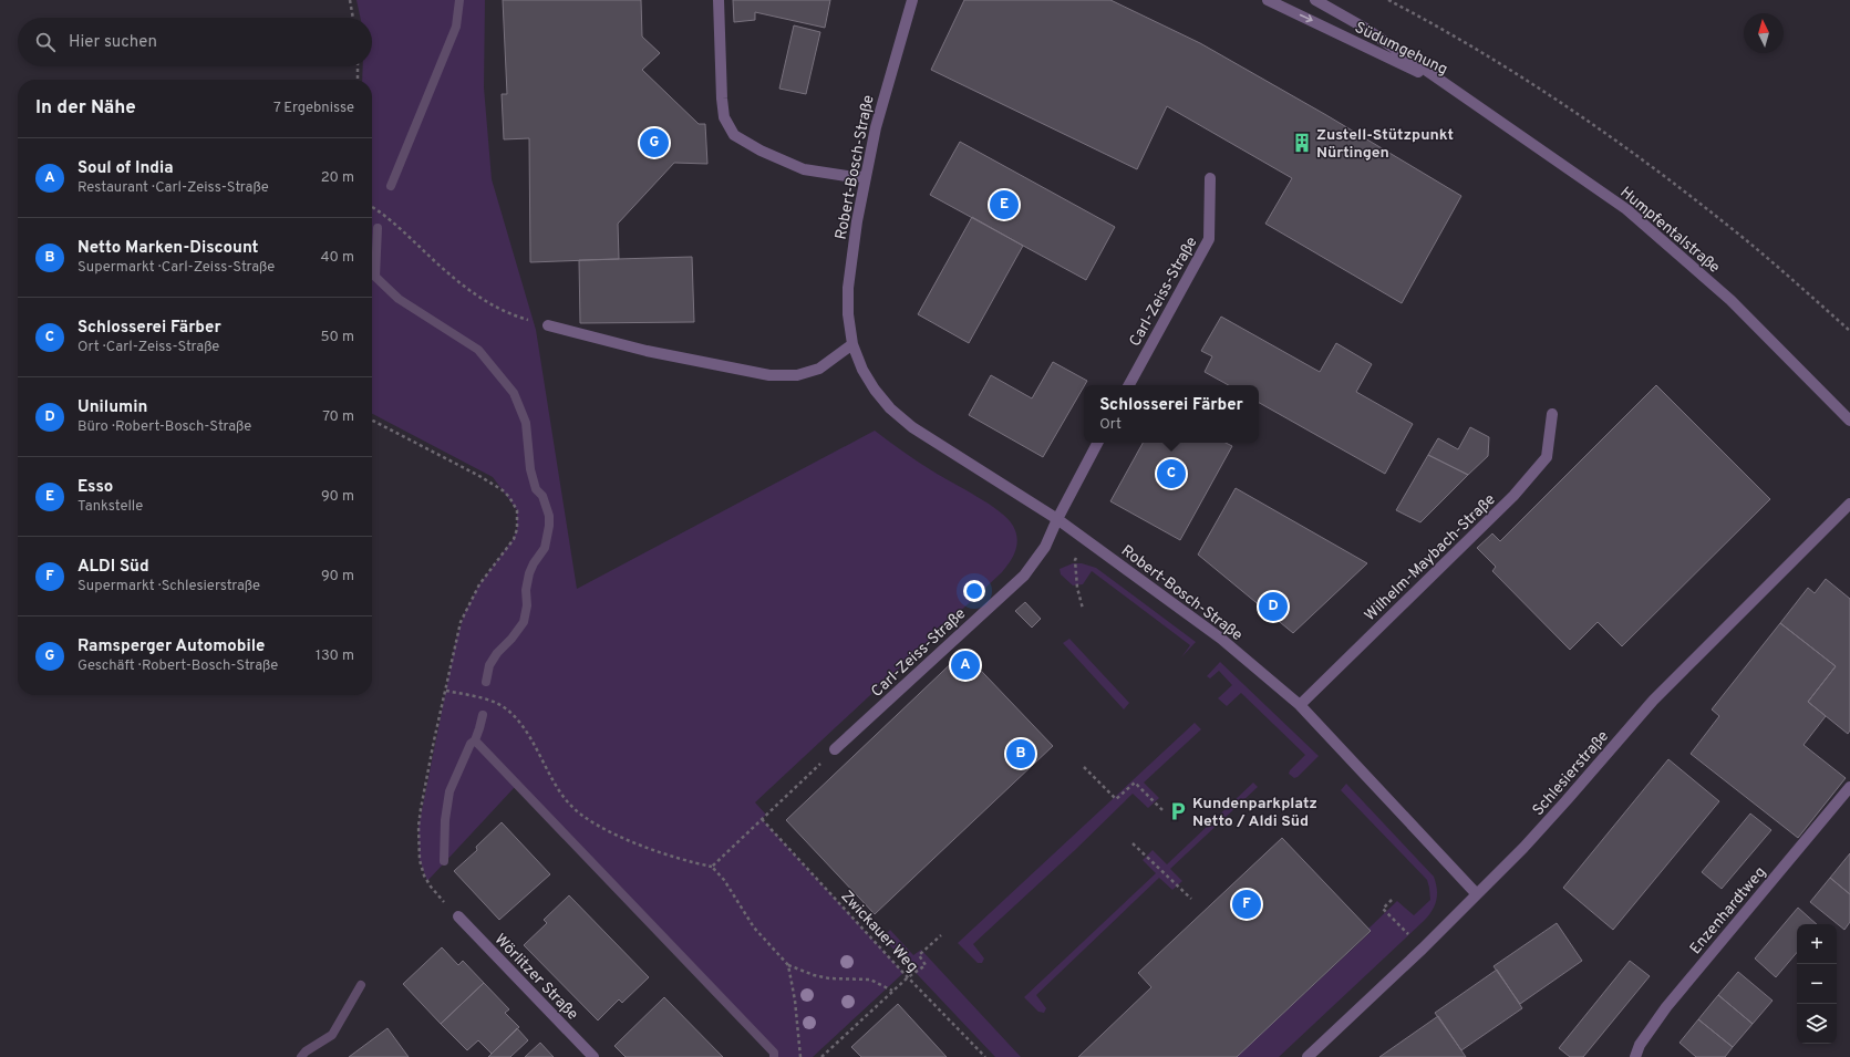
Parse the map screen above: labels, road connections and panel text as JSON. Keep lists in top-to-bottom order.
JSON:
{
  "streets": {
    "street": [
      "Südumgehung",
      "Robert-Bosch-Straße",
      "Humpfentalstraße",
      "Carl-Zeiss-Straße",
      "Wilhelm-Maybach-Straße",
      "Schlesierstraße",
      "Enzenhardtweg",
      "Wörlitzer Straße"
    ],
    "path": ["Zwickauer Weg"]
  },
  "crossings": [
    ["Südumgehung", "Humpfentalstraße"],
    ["Robert-Bosch-Straße", "Carl-Zeiss-Straße"],
    ["Robert-Bosch-Straße", "Wilhelm-Maybach-Straße"],
    ["Robert-Bosch-Straße", "Schlesierstraße"]
  ],
  "places": {
    "building": ["Zustell-Stützpunkt Nürtingen"],
    "parking": ["Kundenparkplatz Netto / Aldi Süd"]
  },
  "north": "top",
  "page": {
    "search": "Hier suchen",
    "heading": ["In der Nähe", "7 Ergebnisse"],
    "pins": [
      "G",
      "E",
      "C",
      "D",
      "A",
      "B",
      "F"
    ],
    "list": [
      {
        "mark": "A",
        "name": "Soul of India",
        "note": "Restaurant · Carl-Zeiss-Straße",
        "value": "20 m"
      },
      {
        "mark": "B",
        "name": "Netto Marken-Discount",
        "note": "Supermarkt · Carl-Zeiss-Straße",
        "value": "40 m"
      },
      {
        "mark": "C",
        "name": "Schlosserei Färber",
        "note": "Ort · Carl-Zeiss-Straße",
        "value": "50 m"
      },
      {
        "mark": "D",
        "name": "Unilumin",
        "note": "Büro · Robert-Bosch-Straße",
        "value": "70 m"
      },
      {
        "mark": "E",
        "name": "Esso",
        "note": "Tankstelle",
        "value": "90 m"
      },
      {
        "mark": "F",
        "name": "ALDI Süd",
        "note": "Supermarkt · Schlesierstraße",
        "value": "90 m"
      },
      {
        "mark": "G",
        "name": "Ramsperger Automobile",
        "note": "Geschäft · Robert-Bosch-Straße",
        "value": "130 m"
      }
    ],
    "popup": ["Schlosserei Färber", "Ort"],
    "map_buttons": ["+", "−"]
  }
}
